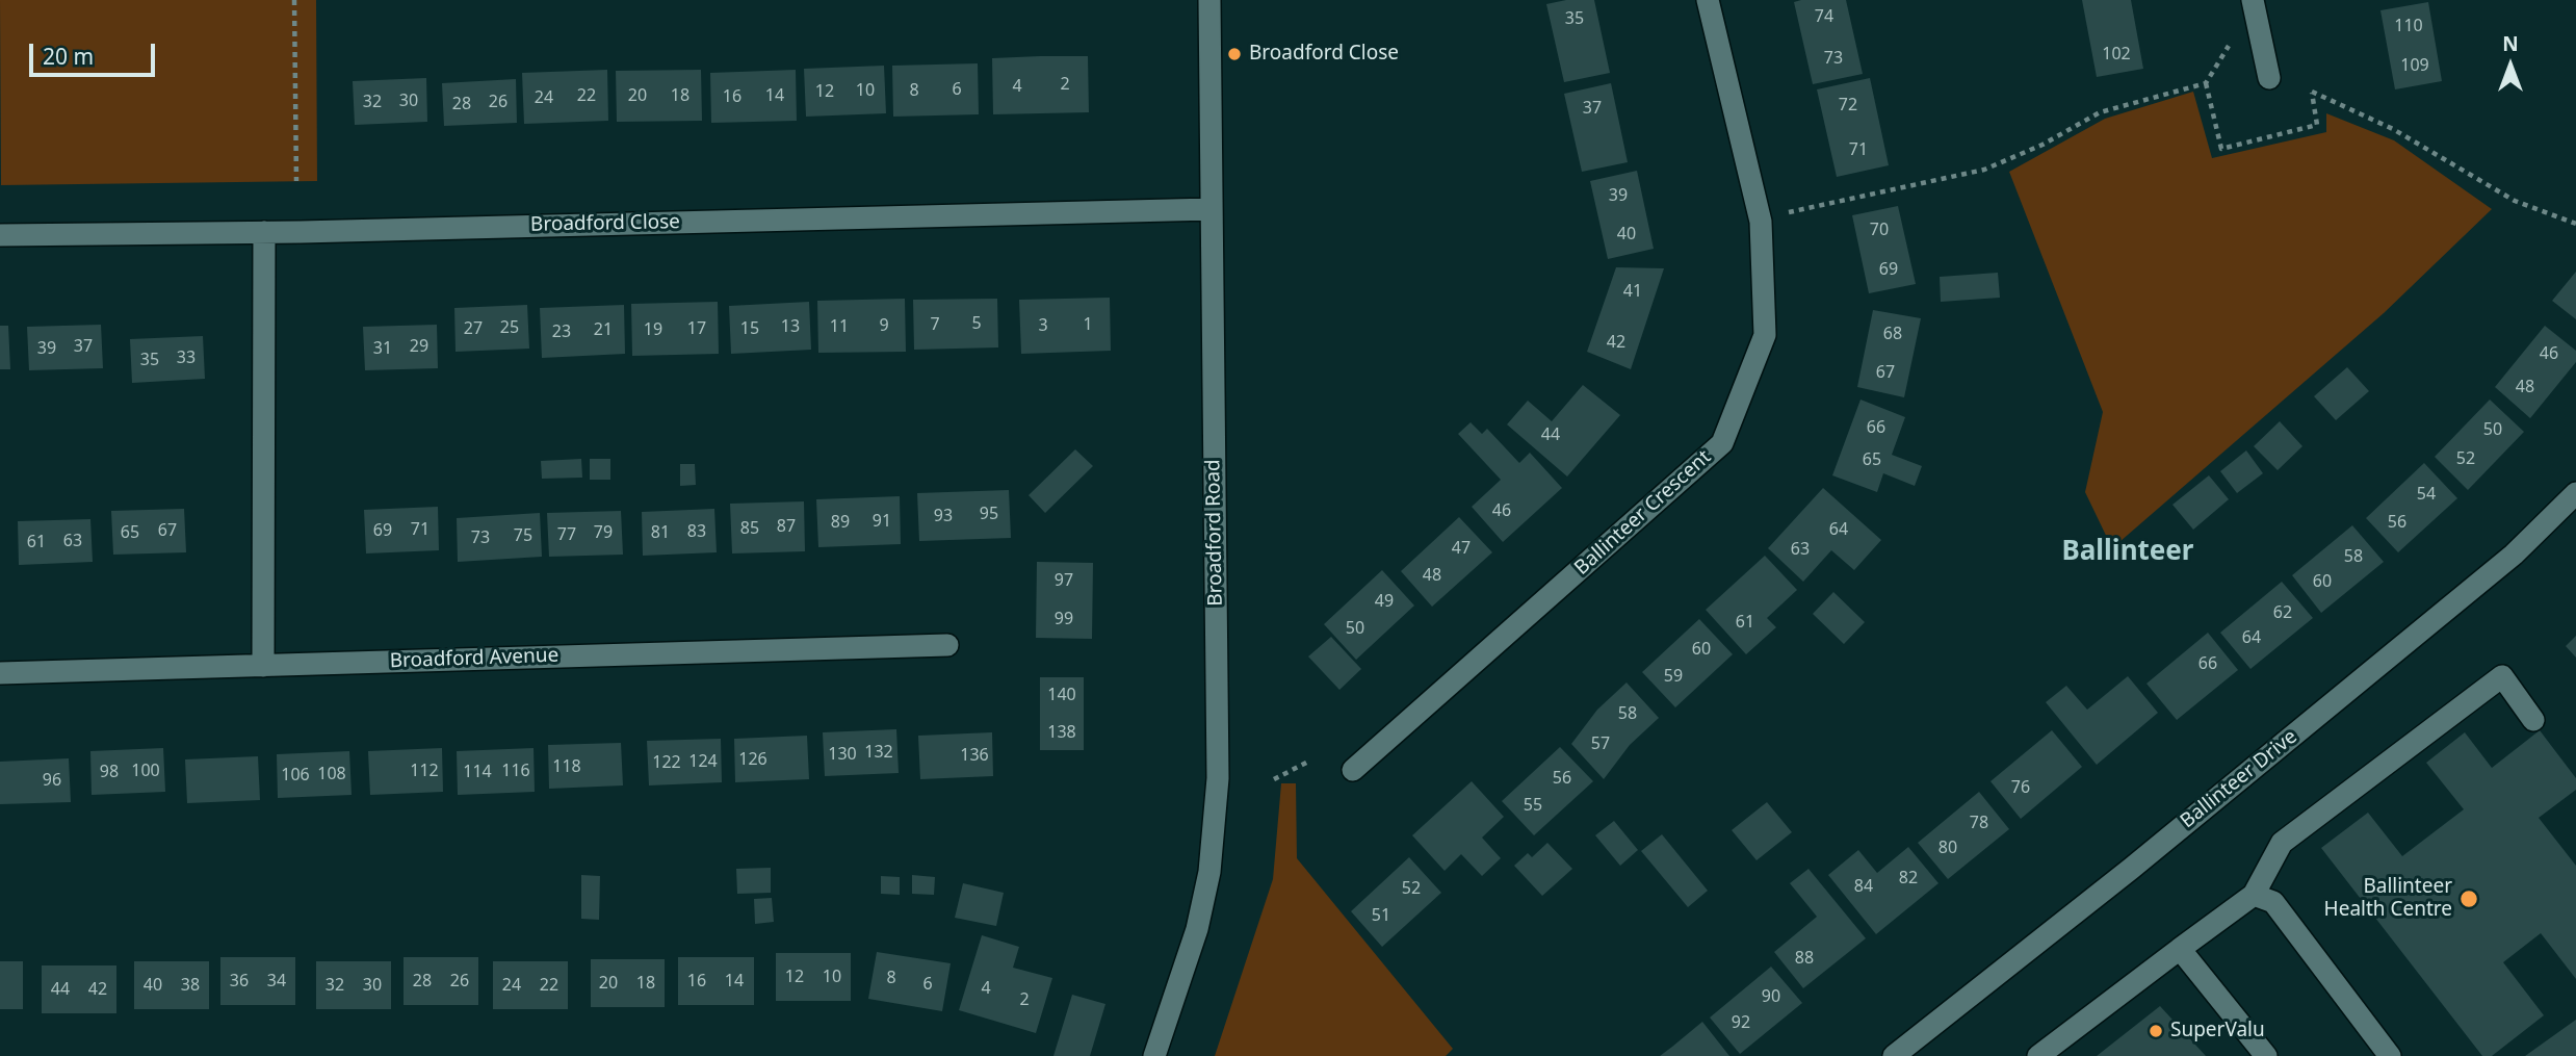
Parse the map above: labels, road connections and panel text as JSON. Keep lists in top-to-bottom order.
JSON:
{
  "streets": {
    "street": [
      "Broadford Close",
      "Ballinteer Crescent",
      "Broadford Road",
      "Broadford Avenue",
      "Ballinteer Drive"
    ]
  },
  "crossings": [
    ["Broadford Close", "Broadford Road"]
  ],
  "districts": ["Ballinteer"],
  "places": ["Broadford Close", "Ballinteer Health Centre", "SuperValu"],
  "house_numbers": [
    "74",
    "35",
    "110",
    "102",
    "73",
    "109",
    "2",
    "4",
    "6",
    "10",
    "8",
    "12",
    "22",
    "20",
    "18",
    "14",
    "16",
    "24",
    "30",
    "32",
    "26",
    "28",
    "72",
    "37",
    "71",
    "39",
    "70",
    "40",
    "69",
    "41",
    "5",
    "7",
    "1",
    "9",
    "3",
    "13",
    "11",
    "25",
    "27",
    "17",
    "15",
    "21",
    "19",
    "23",
    "68",
    "42",
    "37",
    "29",
    "39",
    "31",
    "46",
    "33",
    "35",
    "67",
    "48",
    "66",
    "50",
    "44",
    "52",
    "65",
    "54",
    "46",
    "95",
    "93",
    "91",
    "89",
    "56",
    "87",
    "85",
    "71",
    "64",
    "67",
    "69",
    "83",
    "65",
    "79",
    "81",
    "77",
    "75",
    "73",
    "63",
    "61",
    "47",
    "63",
    "58",
    "48",
    "97",
    "60",
    "49",
    "62",
    "99",
    "61",
    "50",
    "64",
    "60",
    "66",
    "59",
    "140",
    "58",
    "138",
    "57",
    "132",
    "130",
    "136",
    "126",
    "124",
    "122",
    "118",
    "100",
    "112",
    "116",
    "98",
    "114",
    "108",
    "106",
    "56",
    "96",
    "76",
    "55",
    "78",
    "80",
    "82",
    "84",
    "52",
    "51",
    "88",
    "12",
    "10",
    "8",
    "36",
    "34",
    "28",
    "26",
    "16",
    "14",
    "20",
    "18",
    "6",
    "40",
    "38",
    "32",
    "30",
    "24",
    "22",
    "4",
    "44",
    "42",
    "90",
    "2",
    "92"
  ],
  "scale_bar": "20 m",
  "north": "top"
}
